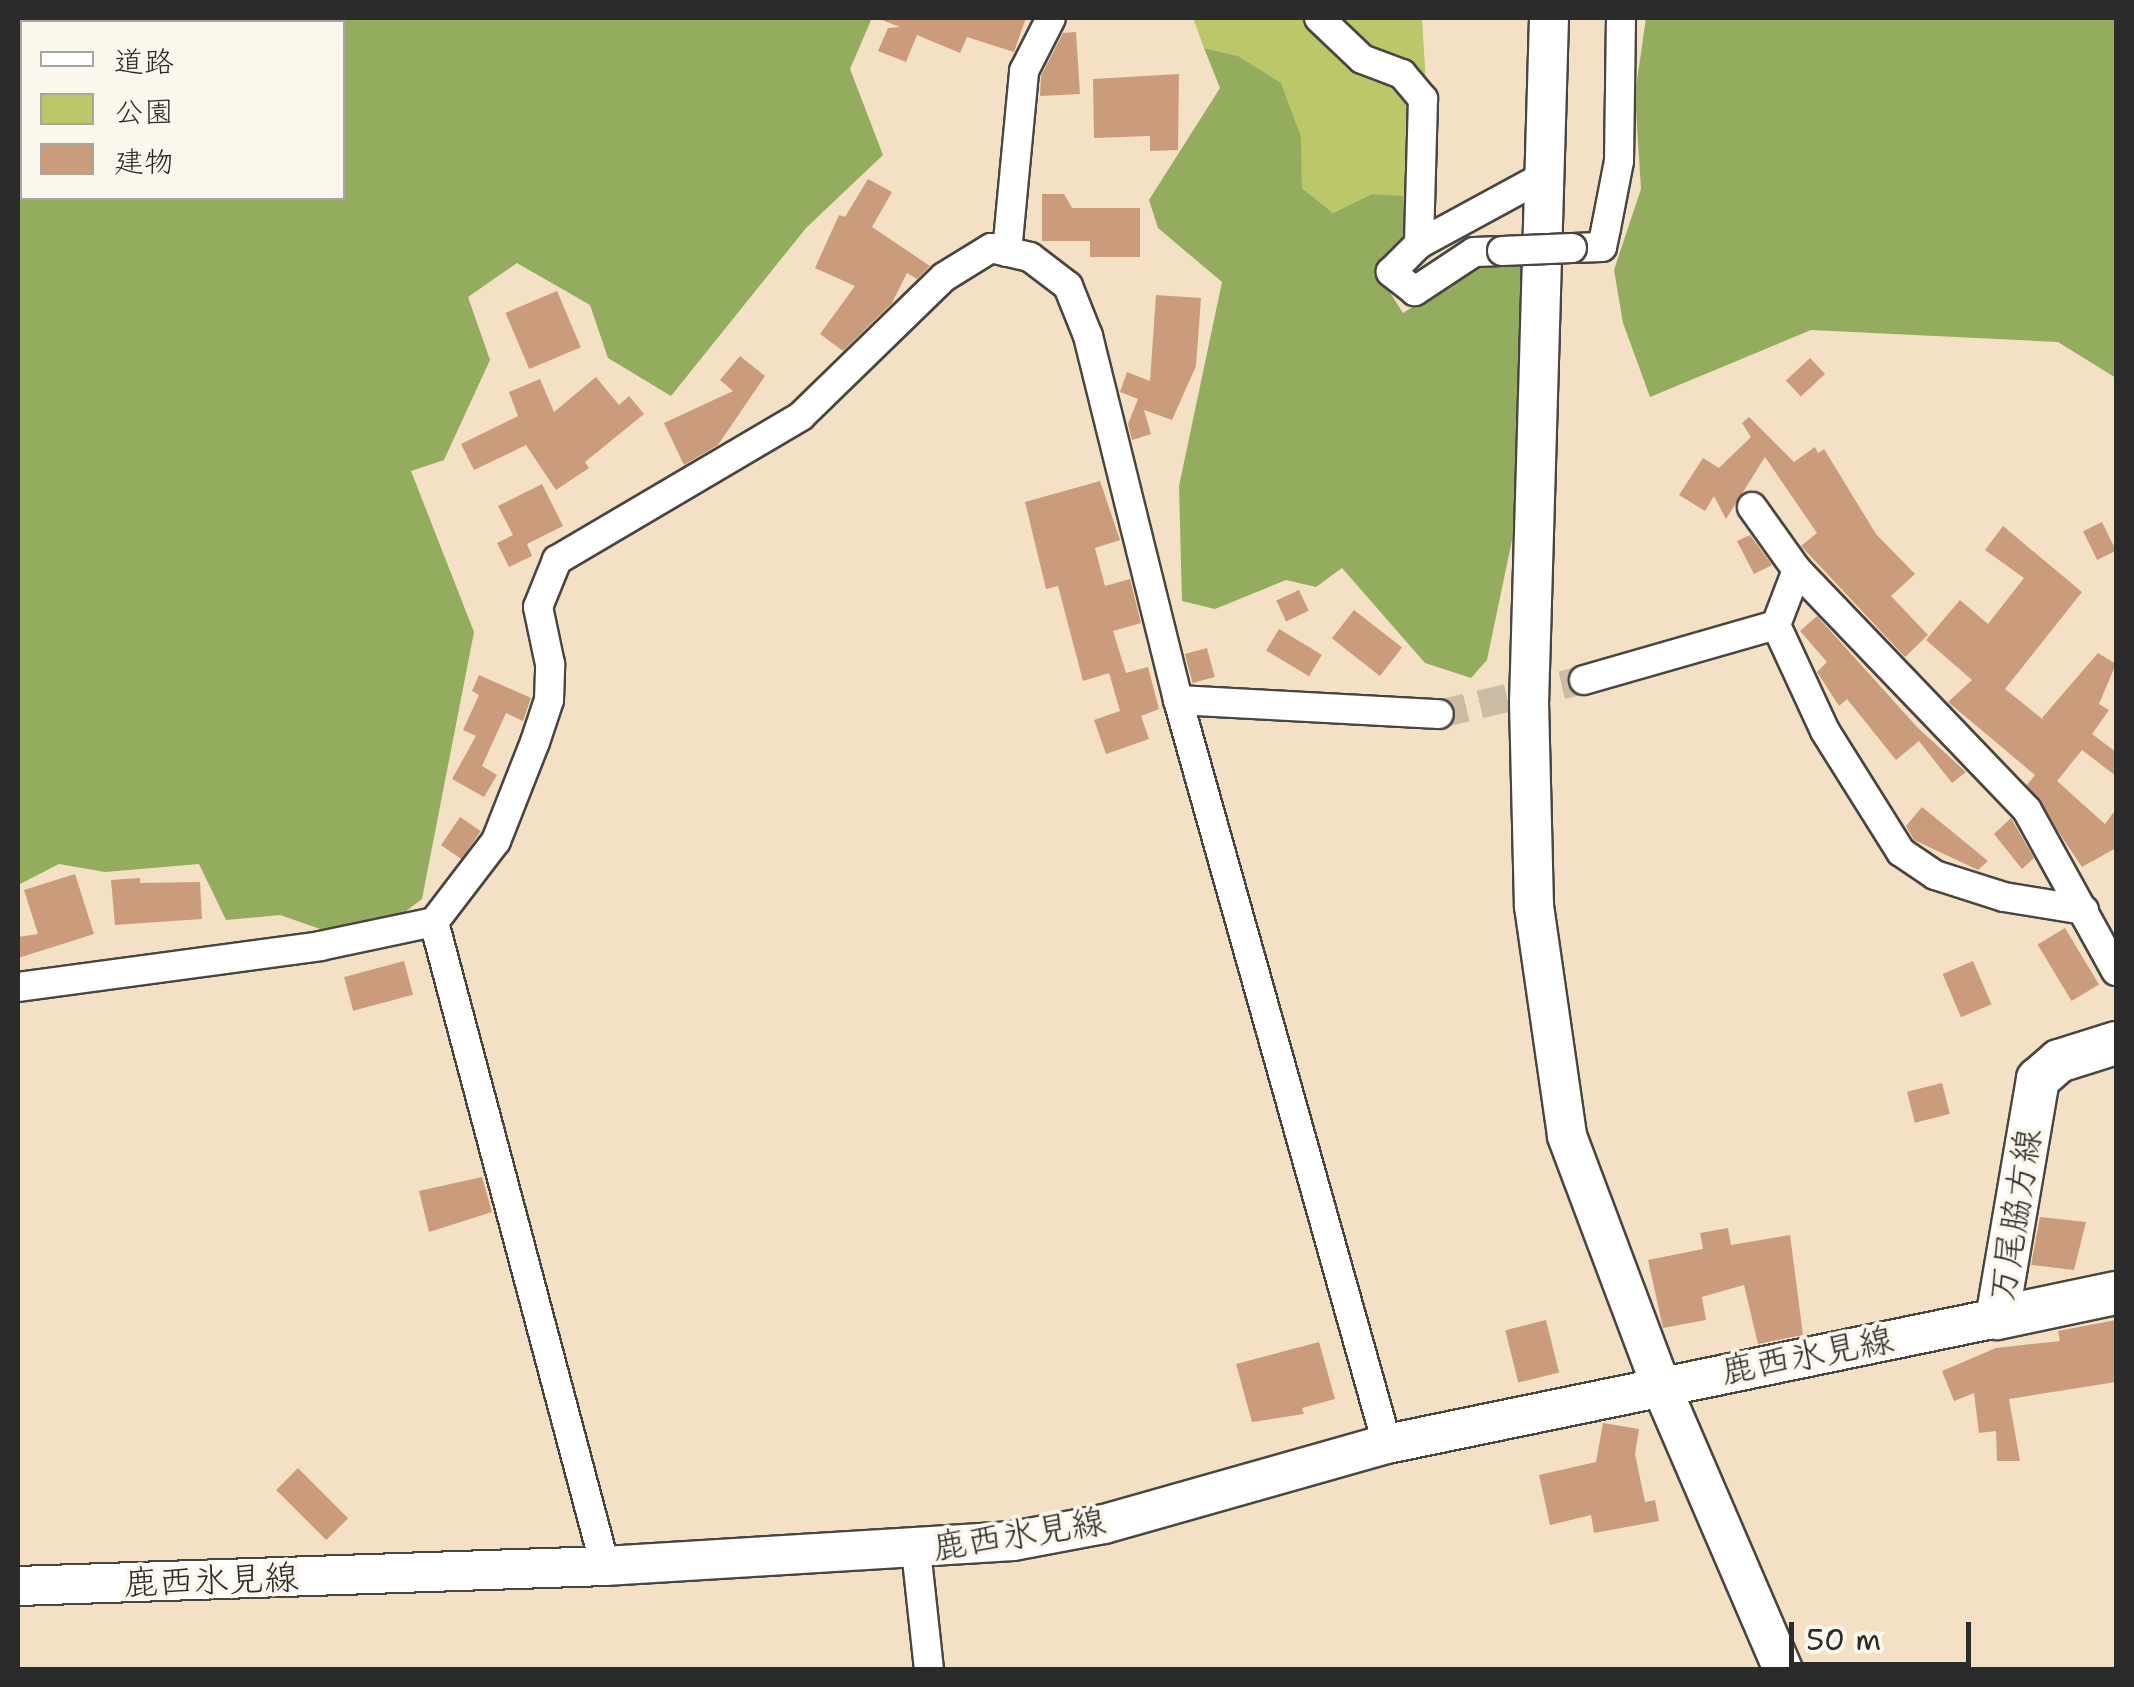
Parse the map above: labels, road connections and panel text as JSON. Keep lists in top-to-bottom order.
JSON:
{
  "streets": {
    "main road": ["万尾脇方線", "鹿西氷見線"]
  },
  "crossings": [
    ["万尾脇方線", "鹿西氷見線"]
  ],
  "legend": ["道路", "公園", "建物"],
  "scale_bar": "50 m"
}
